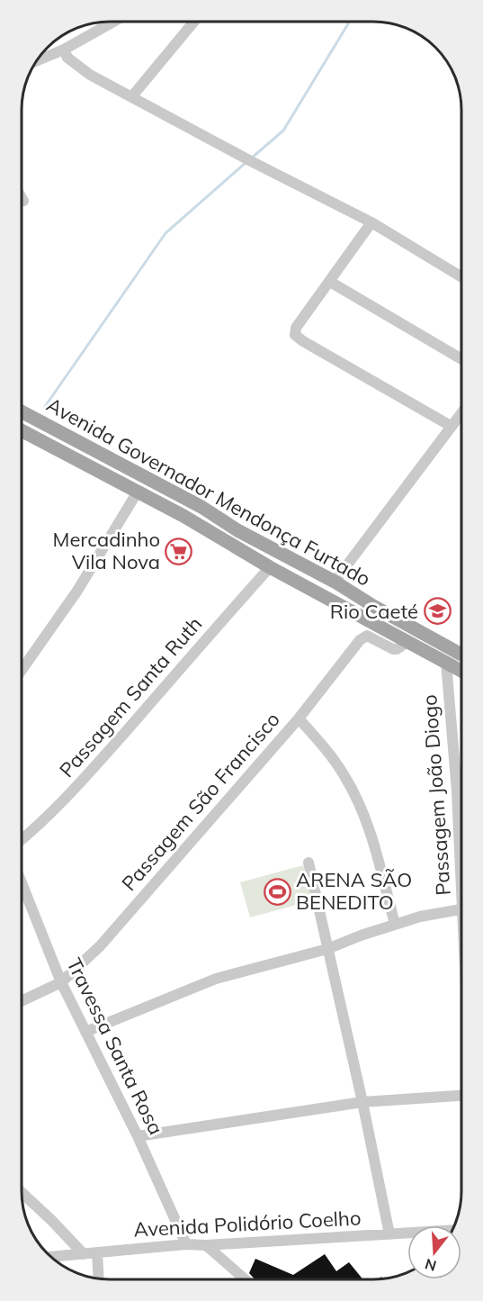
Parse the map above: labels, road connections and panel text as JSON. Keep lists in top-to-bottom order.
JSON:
{
  "streets": {
    "main road": ["Avenida Governador Mendonça Furtado"],
    "street": [
      "Passagem Santa Ruth",
      "Passagem João Diogo",
      "Passagem São Francisco",
      "Travessa Santa Rosa",
      "Avenida Polidório Coelho"
    ]
  },
  "crossings": [
    ["Avenida Governador Mendonça Furtado", "Passagem Santa Ruth"],
    ["Avenida Governador Mendonça Furtado", "Passagem João Diogo"],
    ["Avenida Governador Mendonça Furtado", "Passagem São Francisco"],
    ["Passagem São Francisco", "Travessa Santa Rosa"],
    ["Travessa Santa Rosa", "Avenida Polidório Coelho"]
  ],
  "places": {
    "supermarket": ["Mercadinho Vila Nova"],
    "school or university": ["Rio Caeté"],
    "sports": ["ARENA SÃO BENEDITO"]
  },
  "north": "bottom"
}
